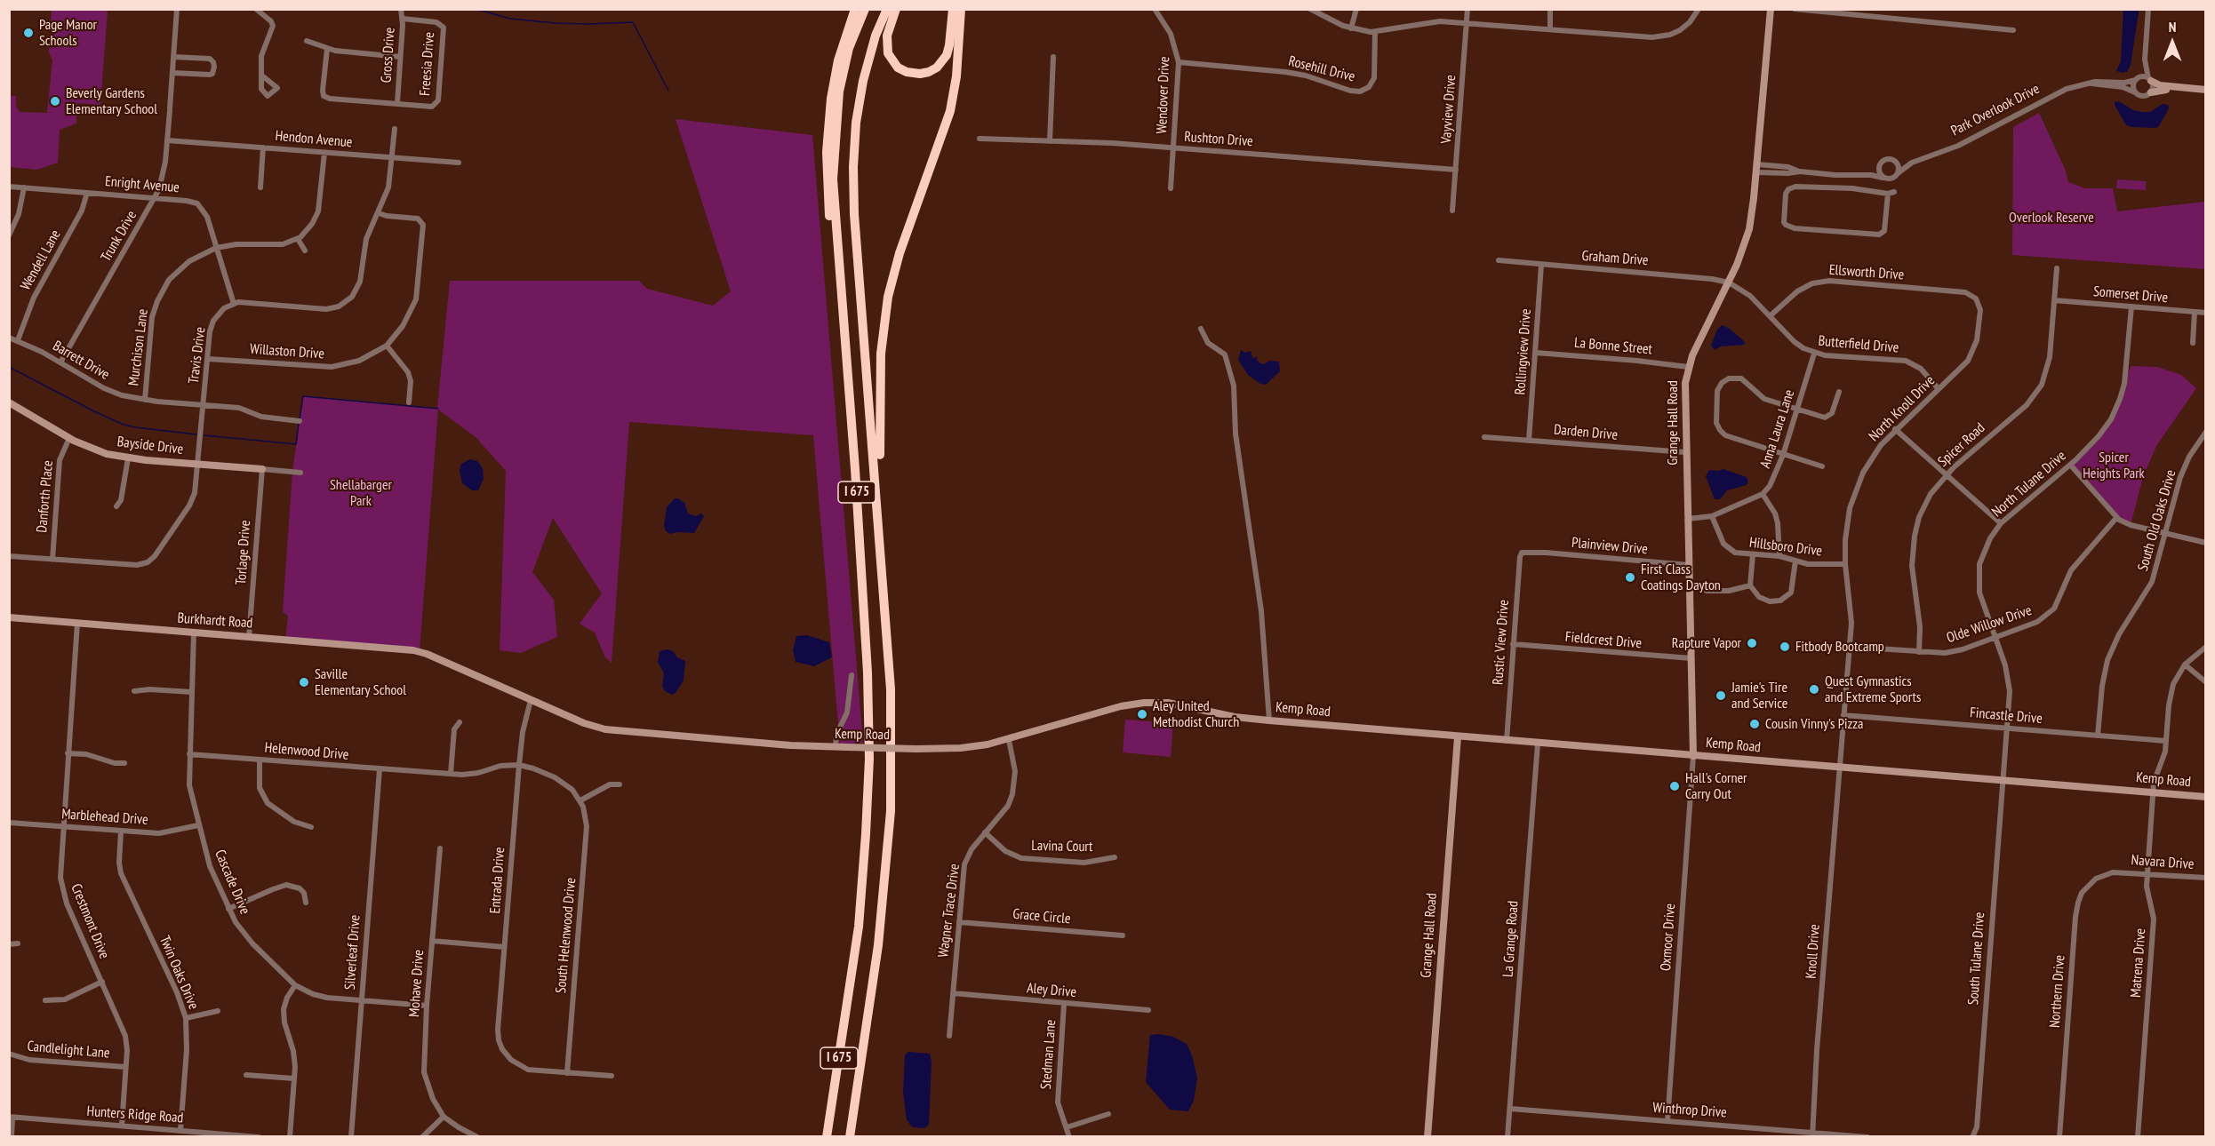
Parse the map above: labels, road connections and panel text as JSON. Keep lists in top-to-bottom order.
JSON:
{
  "streets": {
    "highway": ["I 675"],
    "main road": [
      "Park Overlook Drive",
      "Grange Hall Road",
      "Bayside Drive",
      "Burkhardt Road",
      "Kemp Road"
    ],
    "street": [
      "Gross Drive",
      "Freesia Drive",
      "Rosehill Drive",
      "Wendover Drive",
      "Vayview Drive",
      "Hendon Avenue",
      "Rushton Drive",
      "Enright Avenue",
      "Trunk Drive",
      "Graham Drive",
      "Wendell Lane",
      "Ellsworth Drive",
      "Somerset Drive",
      "Butterfield Drive",
      "La Bonne Street",
      "Murchison Lane",
      "Willaston Drive",
      "Rollingview Drive",
      "Travis Drive",
      "Barrett Drive",
      "North Knoll Drive",
      "Anna Laura Lane",
      "Darden Drive",
      "Spicer Road",
      "North Tulane Drive",
      "Danforth Place",
      "South Old Oaks Drive",
      "Plainview Drive",
      "Hillsboro Drive",
      "Torlage Drive",
      "Olde Willow Drive",
      "Fieldcrest Drive",
      "Rustic View Drive",
      "Fincastle Drive",
      "Helenwood Drive",
      "Marblehead Drive",
      "Lavina Court",
      "Navara Drive",
      "Entrada Drive",
      "Cascade Drive",
      "Wagner Trace Drive",
      "Grace Circle",
      "Crestmont Drive",
      "South Helenwood Drive",
      "Oxmoor Drive",
      "La Grange Road",
      "Knoll Drive",
      "Silverleaf Drive",
      "South Tulane Drive",
      "Matrena Drive",
      "Twin Oaks Drive",
      "Mohave Drive",
      "Aley Drive",
      "Northern Drive",
      "Candlelight Lane",
      "Stedman Lane",
      "Winthrop Drive",
      "Hunters Ridge Road"
    ]
  },
  "crossings": [
    ["Gross Drive", "Freesia Drive"],
    ["Rosehill Drive", "Wendover Drive"],
    ["Wendover Drive", "Rushton Drive"],
    ["Vayview Drive", "Rushton Drive"],
    ["Park Overlook Drive", "Grange Hall Road"],
    ["Hendon Avenue", "Trunk Drive"],
    ["Enright Avenue", "Trunk Drive"],
    ["Enright Avenue", "Wendell Lane"],
    ["Enright Avenue", "Murchison Lane"],
    ["Enright Avenue", "Travis Drive"],
    ["Trunk Drive", "Barrett Drive"],
    ["Graham Drive", "Butterfield Drive"],
    ["Graham Drive", "Rollingview Drive"],
    ["Graham Drive", "Grange Hall Road"],
    ["Wendell Lane", "Barrett Drive"],
    ["Ellsworth Drive", "Butterfield Drive"],
    ["Ellsworth Drive", "North Knoll Drive"],
    ["Somerset Drive", "Spicer Road"],
    ["Somerset Drive", "North Tulane Drive"],
    ["Butterfield Drive", "North Knoll Drive"],
    ["Butterfield Drive", "Grange Hall Road"],
    ["Butterfield Drive", "Anna Laura Lane"],
    ["La Bonne Street", "Rollingview Drive"],
    ["La Bonne Street", "Grange Hall Road"],
    ["Murchison Lane", "Barrett Drive"],
    ["Willaston Drive", "Travis Drive"],
    ["Rollingview Drive", "Darden Drive"],
    ["Travis Drive", "Barrett Drive"],
    ["Travis Drive", "Bayside Drive"],
    ["Travis Drive", "Danforth Place"],
    ["North Knoll Drive", "Hillsboro Drive"],
    ["North Knoll Drive", "Olde Willow Drive"],
    ["North Knoll Drive", "Kemp Road"],
    ["North Knoll Drive", "Fincastle Drive"],
    ["North Knoll Drive", "Knoll Drive"],
    ["Grange Hall Road", "Darden Drive"],
    ["Grange Hall Road", "Plainview Drive"],
    ["Grange Hall Road", "Fieldcrest Drive"],
    ["Grange Hall Road", "Kemp Road"],
    ["Grange Hall Road", "Oxmoor Drive"],
    ["Spicer Road", "Olde Willow Drive"],
    ["Bayside Drive", "Danforth Place"],
    ["Bayside Drive", "Torlage Drive"],
    ["North Tulane Drive", "Olde Willow Drive"],
    ["North Tulane Drive", "Kemp Road"],
    ["North Tulane Drive", "Fincastle Drive"],
    ["North Tulane Drive", "South Tulane Drive"],
    ["South Old Oaks Drive", "Fincastle Drive"],
    ["Plainview Drive", "Rustic View Drive"],
    ["Torlage Drive", "Burkhardt Road"],
    ["Burkhardt Road", "Kemp Road"],
    ["Burkhardt Road", "Cascade Drive"],
    ["Burkhardt Road", "Crestmont Drive"],
    ["Fieldcrest Drive", "Rustic View Drive"],
    ["Rustic View Drive", "Kemp Road"],
    ["Kemp Road", "Entrada Drive"],
    ["Kemp Road", "Wagner Trace Drive"],
    ["Kemp Road", "Oxmoor Drive"],
    ["Kemp Road", "La Grange Road"],
    ["Kemp Road", "Knoll Drive"],
    ["Kemp Road", "South Tulane Drive"],
    ["Kemp Road", "Matrena Drive"],
    ["Fincastle Drive", "Matrena Drive"],
    ["Helenwood Drive", "Entrada Drive"],
    ["Helenwood Drive", "Cascade Drive"],
    ["Helenwood Drive", "Silverleaf Drive"],
    ["Marblehead Drive", "Cascade Drive"],
    ["Marblehead Drive", "Crestmont Drive"],
    ["Marblehead Drive", "Twin Oaks Drive"],
    ["Lavina Court", "Wagner Trace Drive"],
    ["Navara Drive", "Matrena Drive"],
    ["Navara Drive", "Northern Drive"],
    ["Entrada Drive", "South Helenwood Drive"],
    ["Cascade Drive", "Silverleaf Drive"],
    ["Cascade Drive", "Mohave Drive"],
    ["Wagner Trace Drive", "Grace Circle"],
    ["Wagner Trace Drive", "Aley Drive"],
    ["Crestmont Drive", "Candlelight Lane"],
    ["Crestmont Drive", "Hunters Ridge Road"],
    ["Oxmoor Drive", "Winthrop Drive"],
    ["La Grange Road", "Winthrop Drive"],
    ["Knoll Drive", "Winthrop Drive"],
    ["Twin Oaks Drive", "Hunters Ridge Road"],
    ["Aley Drive", "Stedman Lane"]
  ],
  "parks": ["Overlook Reserve", "Spicer Heights Park", "Shellabarger Park"],
  "places": [
    "Page Manor Schools",
    "Beverly Gardens Elementary School",
    "First Class Coatings Dayton",
    "Rapture Vapor",
    "Fitbody Bootcamp",
    "Saville Elementary School",
    "Quest Gymnastics and Extreme Sports",
    "Jamie's Tire and Service",
    "Aley United Methodist Church",
    "Cousin Vinny's Pizza",
    "Hall's Corner Carry Out"
  ],
  "north": "top"
}
